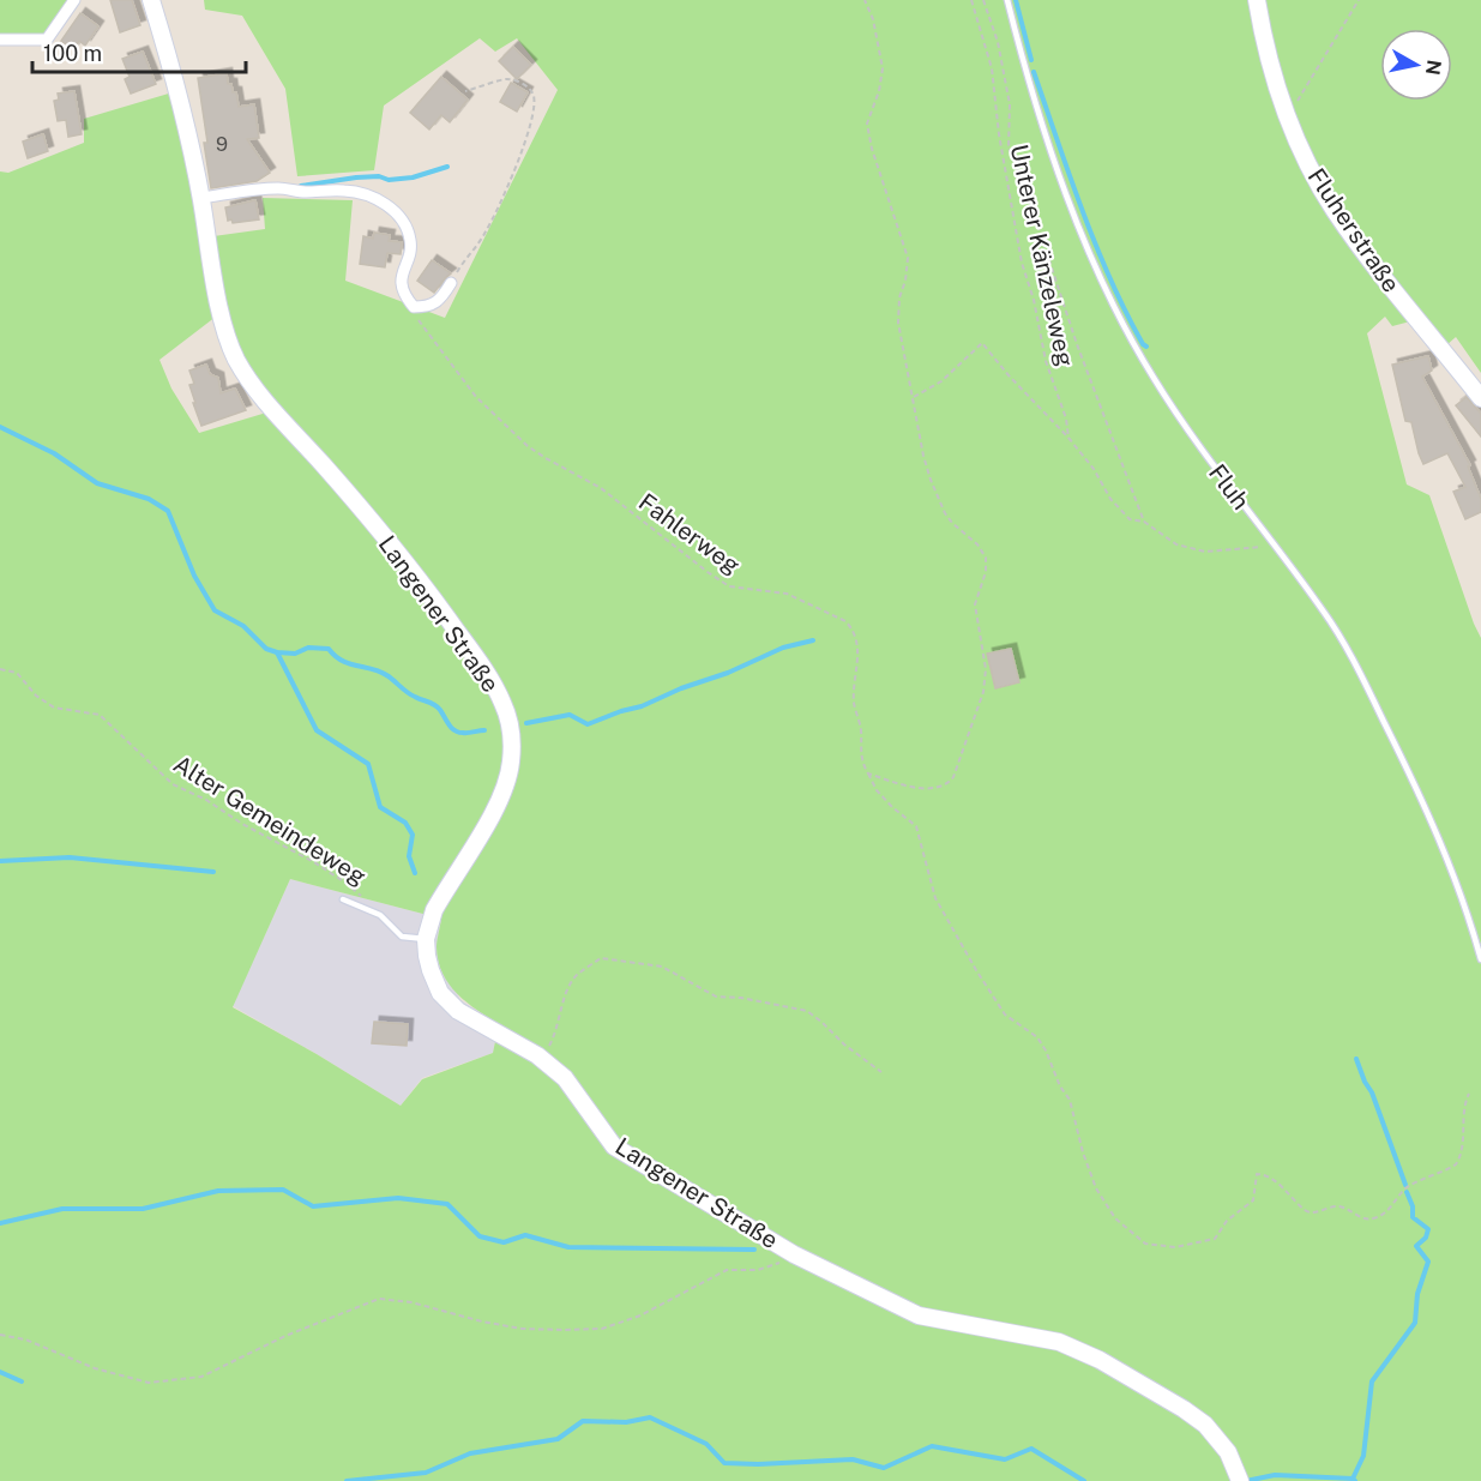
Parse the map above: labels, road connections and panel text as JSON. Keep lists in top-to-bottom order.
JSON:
{
  "streets": {
    "main road": ["Fluherstraße", "Langener Straße"],
    "lane": ["Fluh"],
    "path": ["Unterer Känzeleweg", "Fahlerweg", "Alter Gemeindeweg"]
  },
  "crossings": [
    ["Unterer Känzeleweg", "Fluh"]
  ],
  "house_numbers": ["9"],
  "scale_bar": "100 m",
  "north": "right"
}
